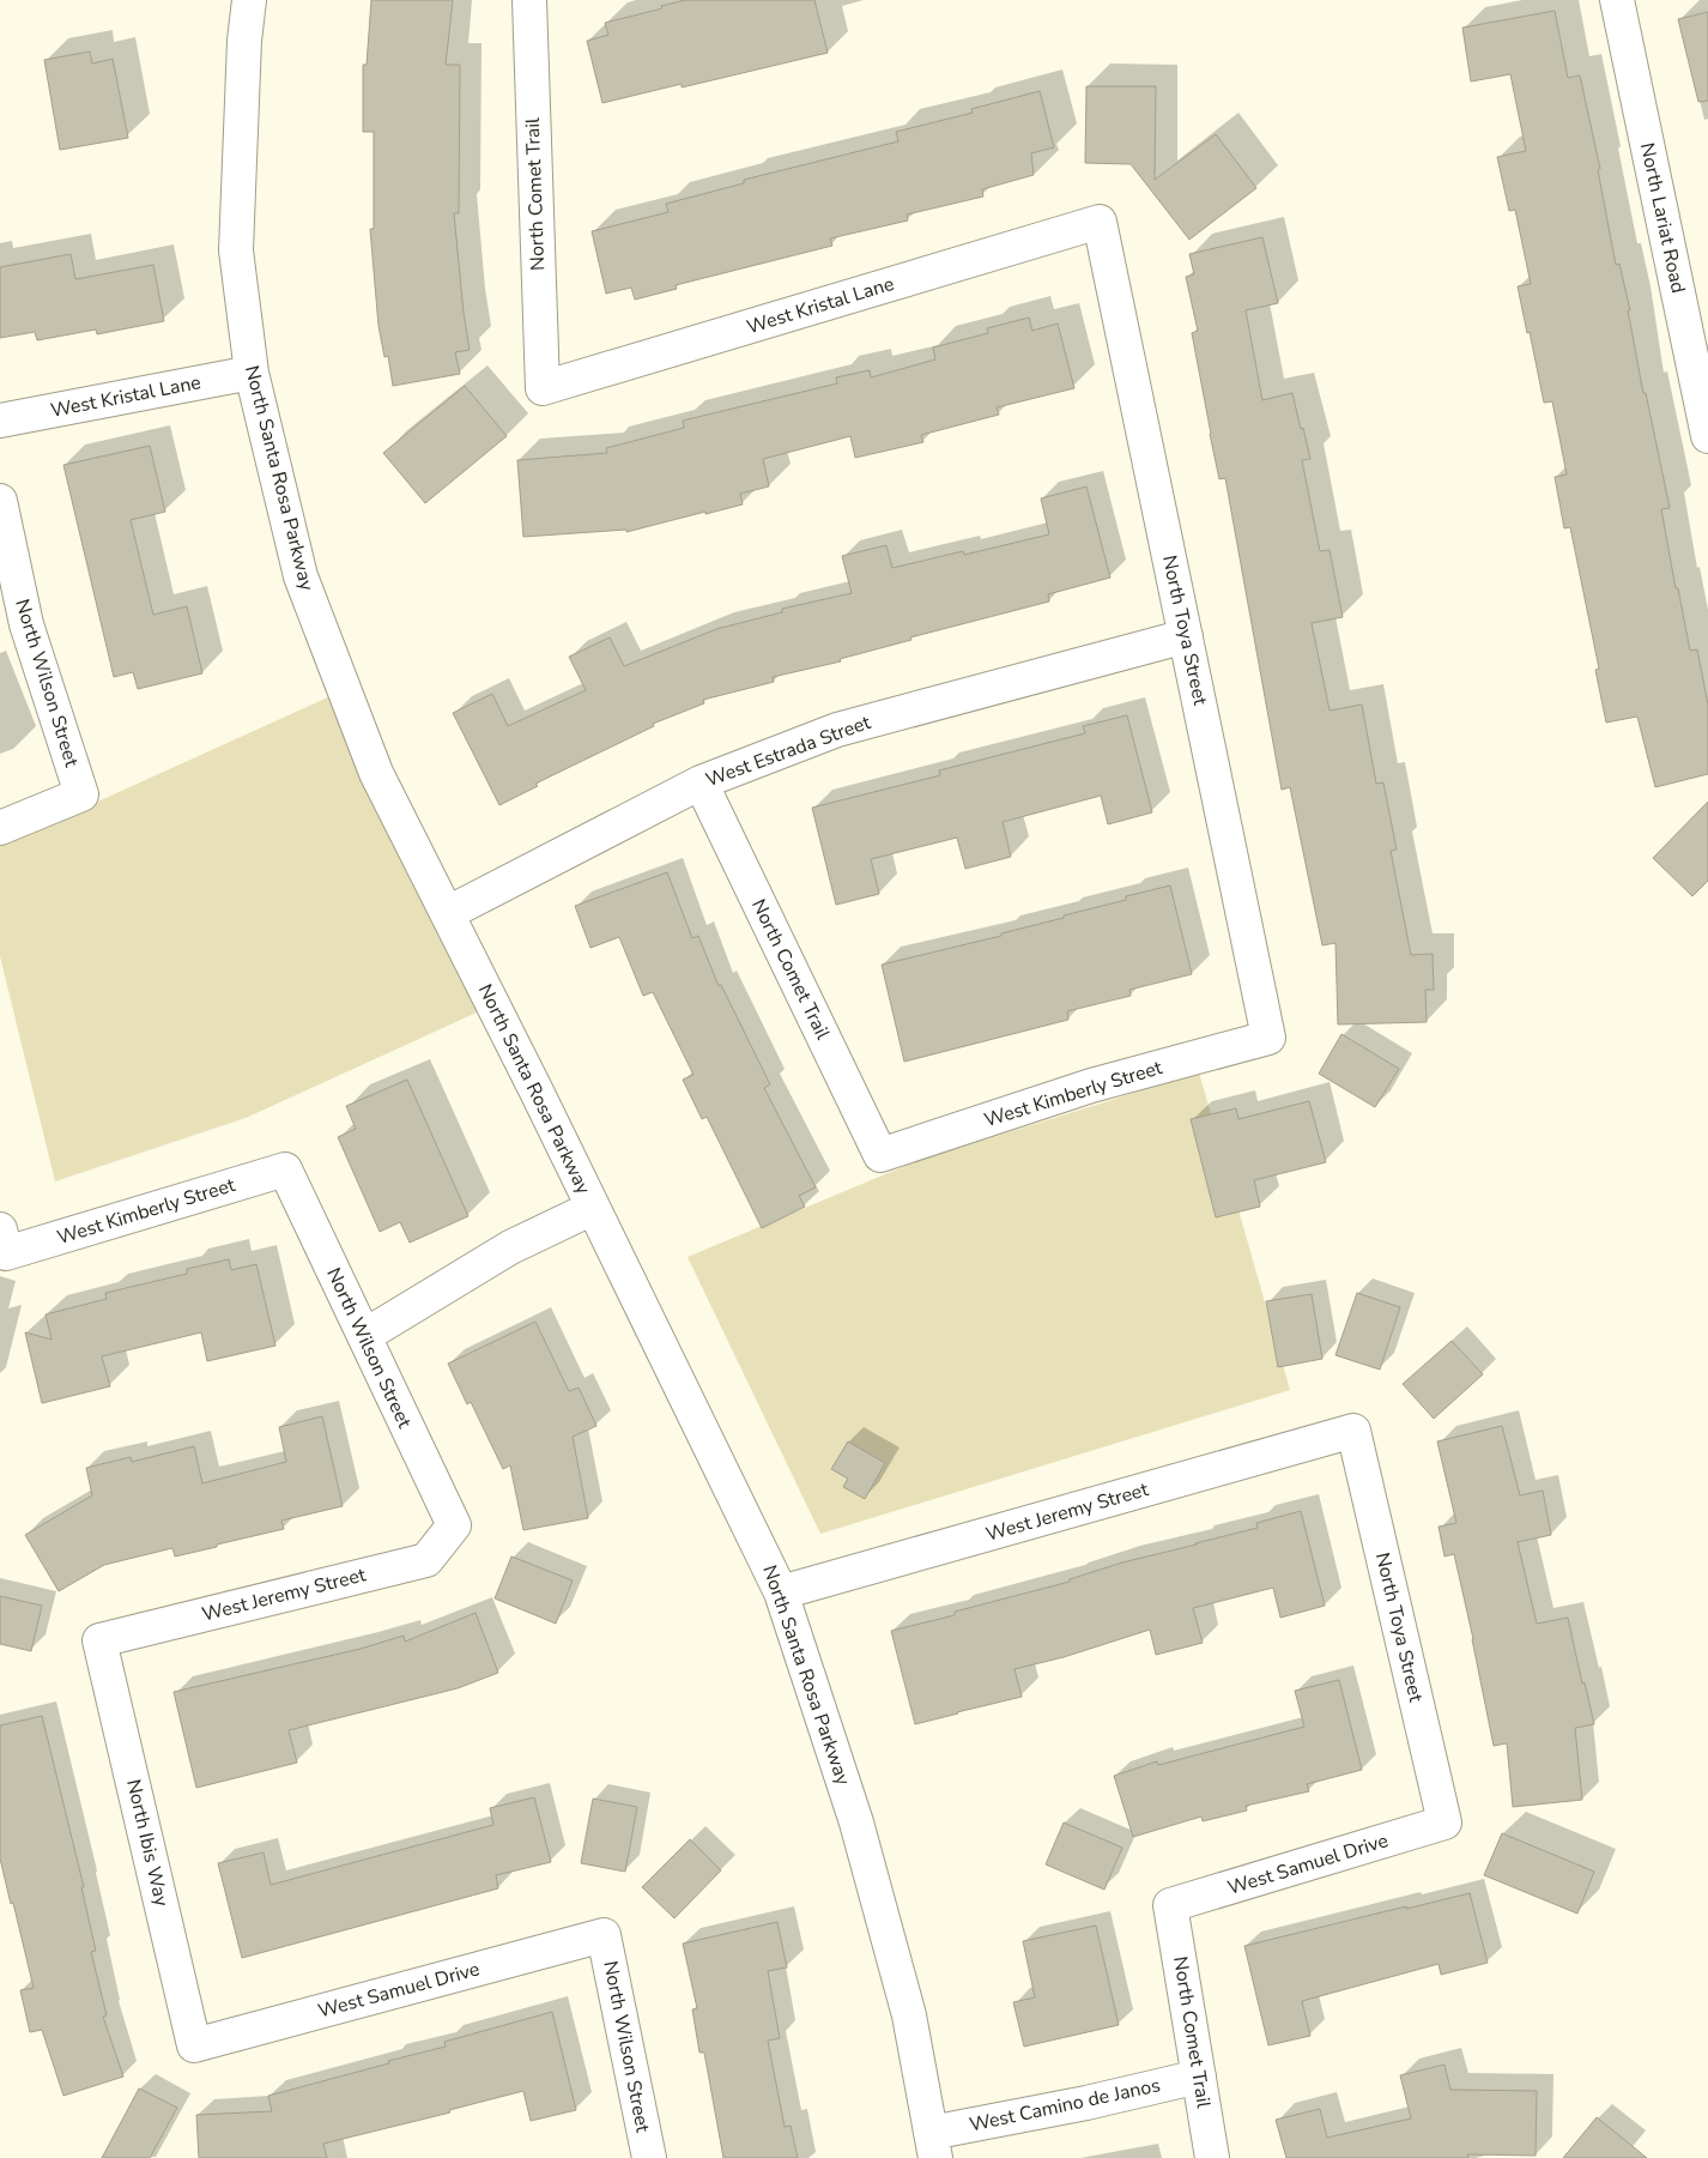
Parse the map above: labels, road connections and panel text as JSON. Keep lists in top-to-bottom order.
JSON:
{
  "streets": {
    "street": [
      "North Comet Trail",
      "North Lariat Road",
      "West Kristal Lane",
      "North Santa Rosa Parkway",
      "North Toya Street",
      "North Wilson Street",
      "West Estrada Street",
      "West Kimberly Street",
      "West Jeremy Street",
      "North Ibis Way",
      "West Samuel Drive",
      "West Camino de Janos"
    ]
  },
  "crossings": [
    ["North Comet Trail", "West Kristal Lane"],
    ["North Comet Trail", "West Estrada Street"],
    ["North Comet Trail", "West Kimberly Street"],
    ["North Comet Trail", "West Samuel Drive"],
    ["North Comet Trail", "West Camino de Janos"],
    ["West Kristal Lane", "North Santa Rosa Parkway"],
    ["West Kristal Lane", "North Toya Street"],
    ["North Santa Rosa Parkway", "West Estrada Street"],
    ["North Santa Rosa Parkway", "West Jeremy Street"],
    ["North Santa Rosa Parkway", "West Camino de Janos"],
    ["North Toya Street", "West Estrada Street"],
    ["North Toya Street", "West Kimberly Street"],
    ["North Toya Street", "West Jeremy Street"],
    ["North Toya Street", "West Samuel Drive"],
    ["North Wilson Street", "West Kimberly Street"],
    ["North Wilson Street", "West Jeremy Street"],
    ["North Wilson Street", "West Samuel Drive"],
    ["West Jeremy Street", "North Ibis Way"],
    ["North Ibis Way", "West Samuel Drive"]
  ]
}
